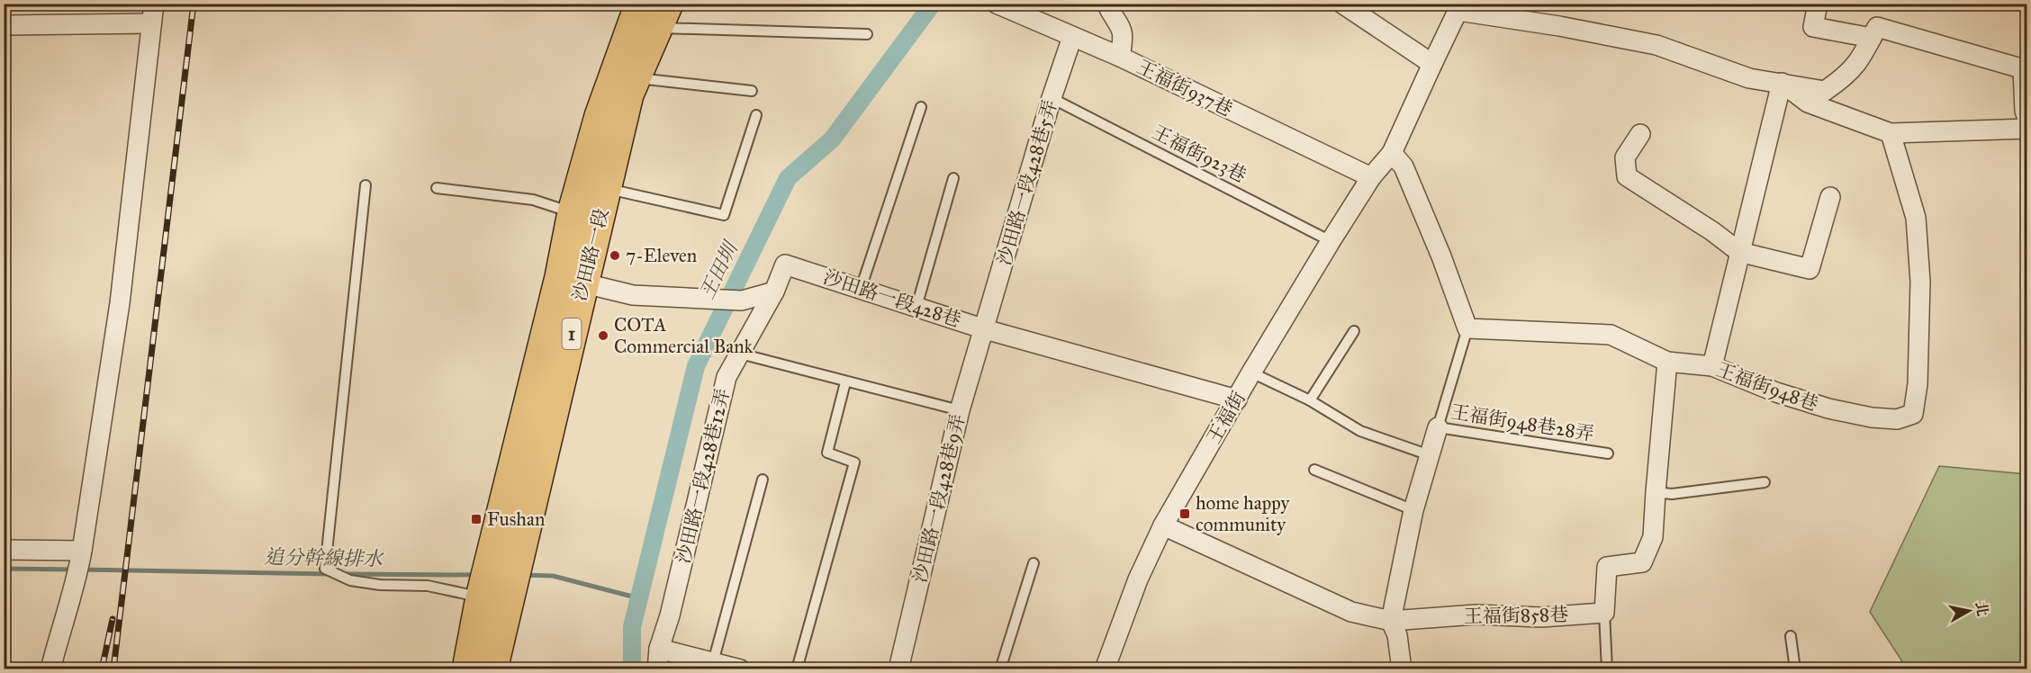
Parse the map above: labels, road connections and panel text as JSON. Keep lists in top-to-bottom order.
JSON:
{
  "streets": {
    "main road": ["沙田路一段", "1"],
    "street": [
      "王福街937巷",
      "沙田路一段428巷5弄",
      "沙田路一段428巷",
      "王福街948巷",
      "王福街",
      "沙田路一段428巷12弄",
      "沙田路一段428巷9弄",
      "王福街858巷"
    ],
    "lane": ["王福街923巷", "王福街948巷28弄"]
  },
  "crossings": [
    ["王福街937巷", "沙田路一段428巷5弄"],
    ["王福街937巷", "王福街"],
    ["王福街923巷", "沙田路一段428巷5弄"],
    ["王福街923巷", "王福街"],
    ["沙田路一段428巷5弄", "沙田路一段428巷"],
    ["沙田路一段428巷5弄", "沙田路一段428巷9弄"],
    ["沙田路一段428巷", "王福街"],
    ["沙田路一段428巷", "沙田路一段428巷12弄"],
    ["沙田路一段428巷", "沙田路一段428巷9弄"],
    ["王福街948巷", "王福街948巷28弄"],
    ["王福街", "王福街858巷"]
  ],
  "water": ["王田圳", "追分幹線排水"],
  "places": {
    "other": ["7-Eleven", "COTA Commercial Bank"],
    "transit": ["home happy community", "Fushan"]
  },
  "north": "right"
}
